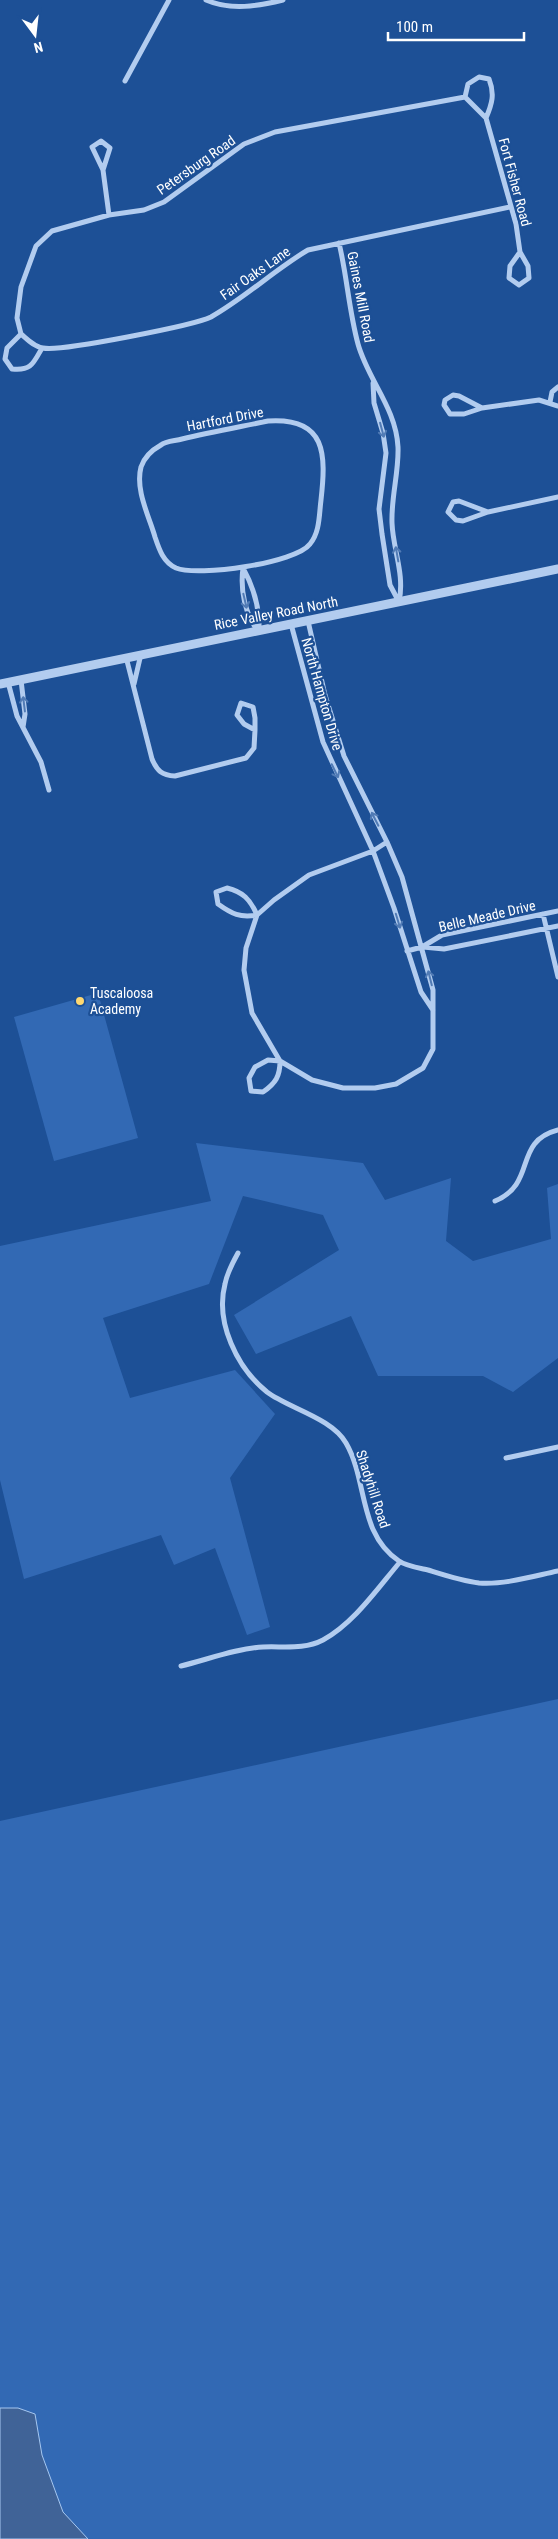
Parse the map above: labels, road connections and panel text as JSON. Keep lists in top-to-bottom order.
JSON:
{
  "streets": {
    "street": [
      "Petersburg Road",
      "Fort Fisher Road",
      "Fair Oaks Lane",
      "Gaines Mill Road",
      "Hartford Drive",
      "Rice Valley Road North",
      "North Hampton Drive",
      "Belle Meade Drive",
      "Shadyhill Road"
    ]
  },
  "crossings": [
    ["Petersburg Road", "Fort Fisher Road"],
    ["Petersburg Road", "Fair Oaks Lane"],
    ["Fort Fisher Road", "Fair Oaks Lane"],
    ["Fair Oaks Lane", "Gaines Mill Road"],
    ["Gaines Mill Road", "Rice Valley Road North"],
    ["Rice Valley Road North", "North Hampton Drive"],
    ["North Hampton Drive", "Belle Meade Drive"]
  ],
  "places": ["Tuscaloosa Academy"],
  "scale_bar": "100 m",
  "north": "bottom"
}
